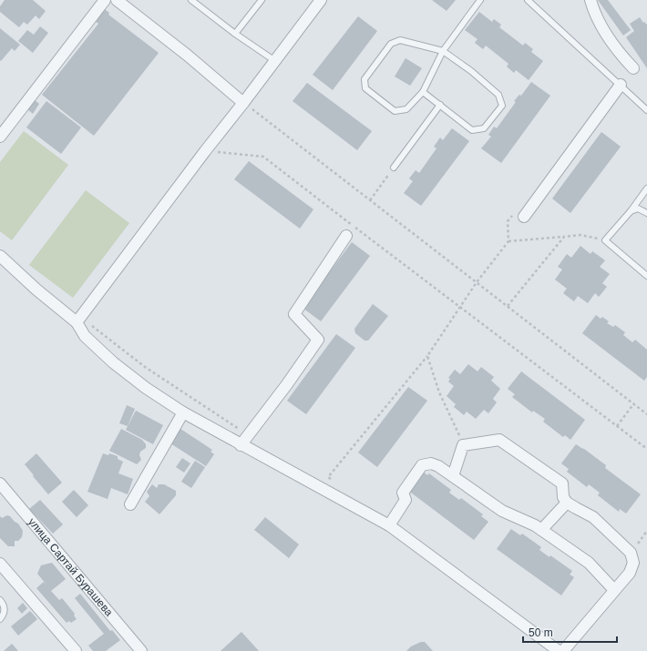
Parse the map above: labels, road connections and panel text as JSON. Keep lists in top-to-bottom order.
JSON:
{
  "streets": {
    "street": ["улица Сартай Бурашева"]
  },
  "scale_bar": "50 m"
}
